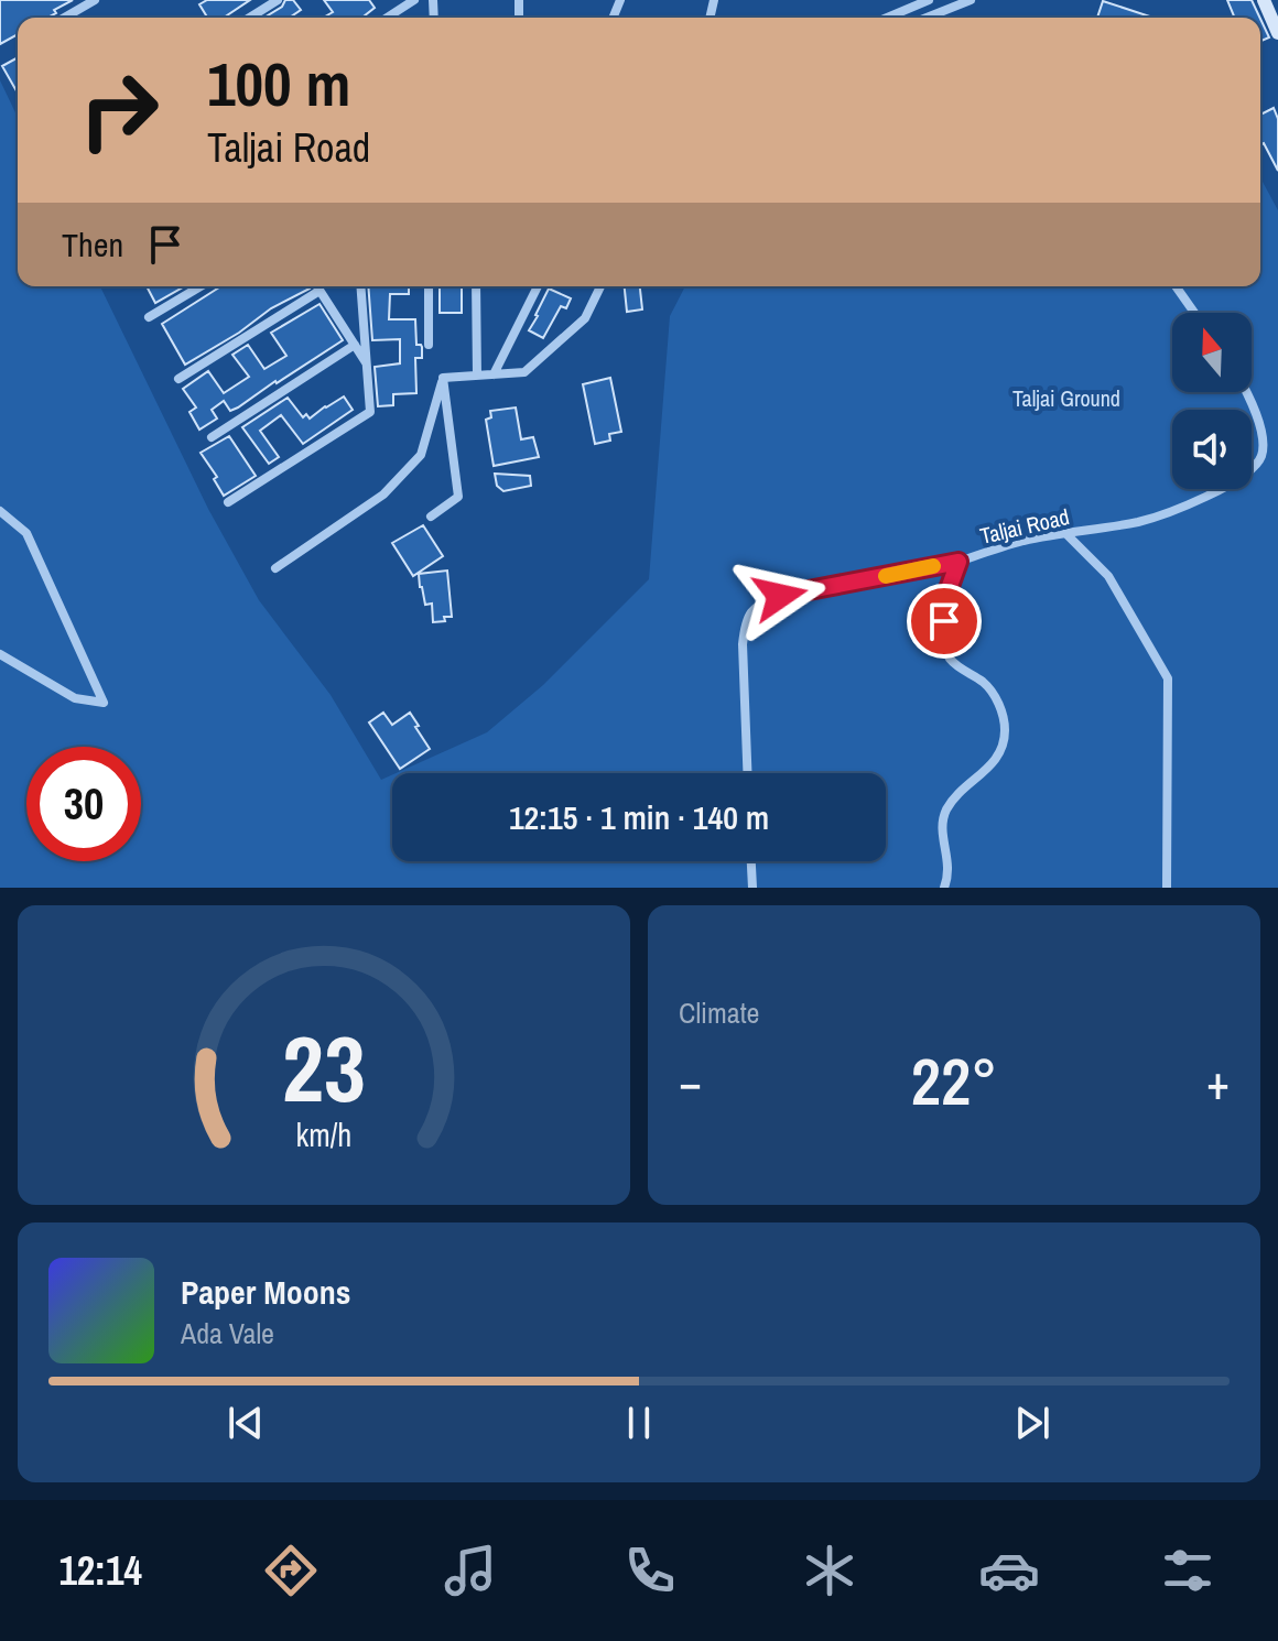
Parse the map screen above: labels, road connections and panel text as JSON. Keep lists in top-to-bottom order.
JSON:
{
  "streets": {
    "street": ["Taljai Road"]
  },
  "parks": ["Taljai Ground"],
  "north": "top",
  "page": {
    "turn": ["100 m", "Taljai Road"],
    "then": "Then",
    "limit": "30",
    "trip": "12:15 · 1 min · 140 m",
    "tile": "Climate",
    "heat": ["−", "22°", "+"],
    "song": ["Paper Moons", "Ada Vale"],
    "tabs": "12:14",
    "gauge": ["23", "km/h"]
  }
}
